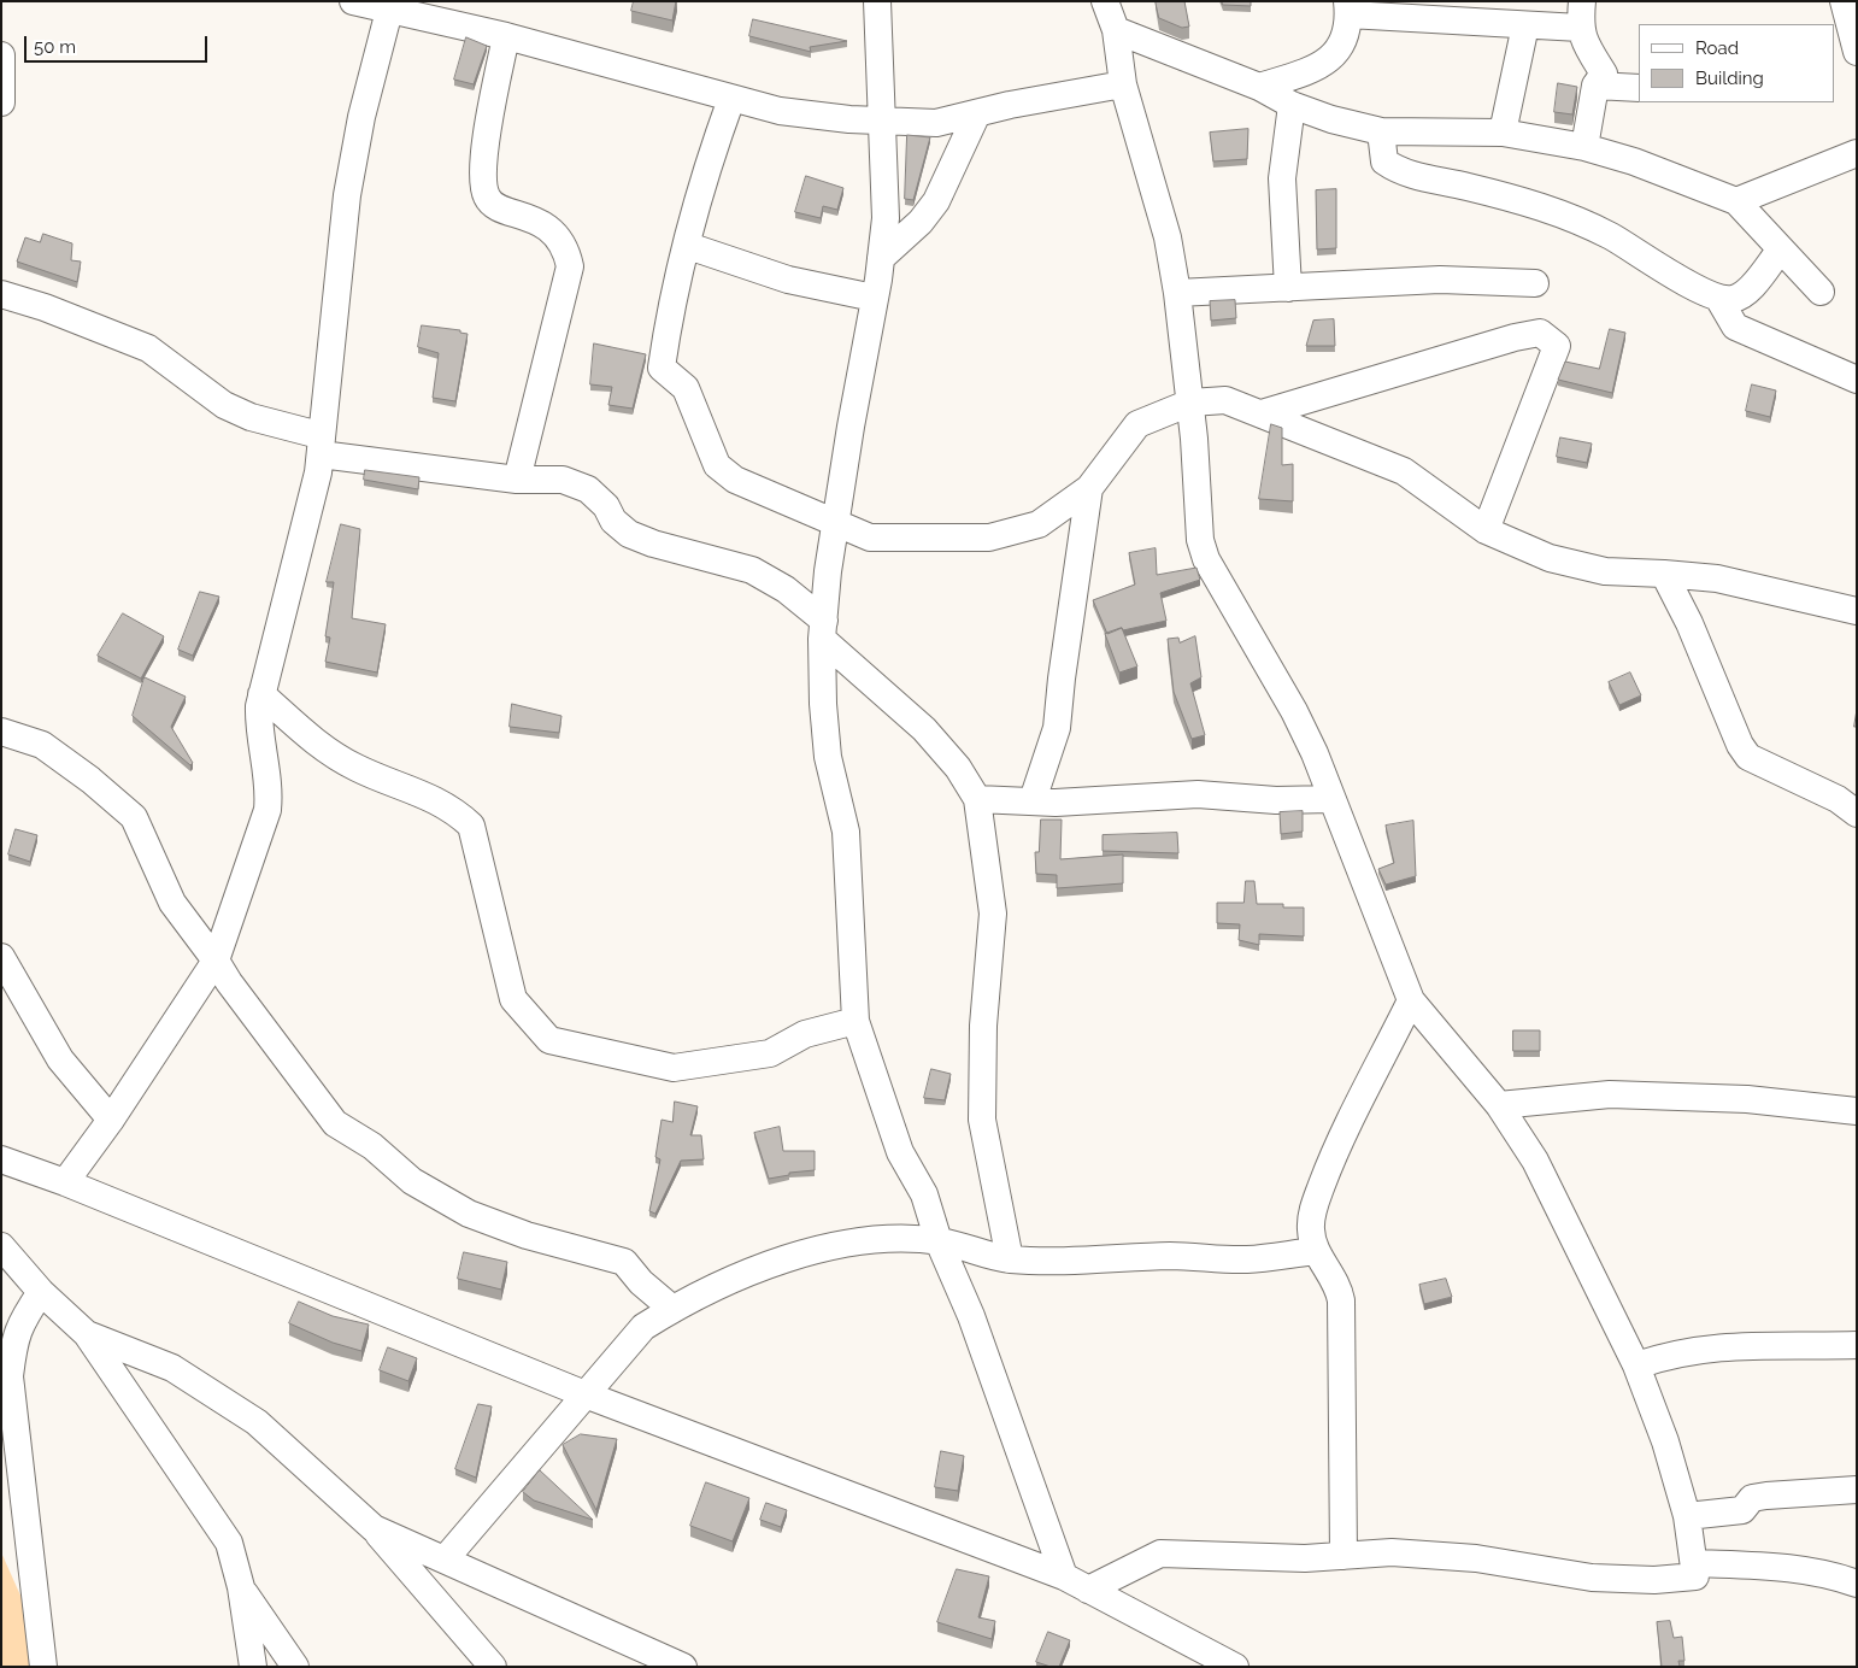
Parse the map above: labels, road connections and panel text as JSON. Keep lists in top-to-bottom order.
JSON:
{
  "legend": ["Road", "Building"],
  "scale_bar": "50 m"
}
